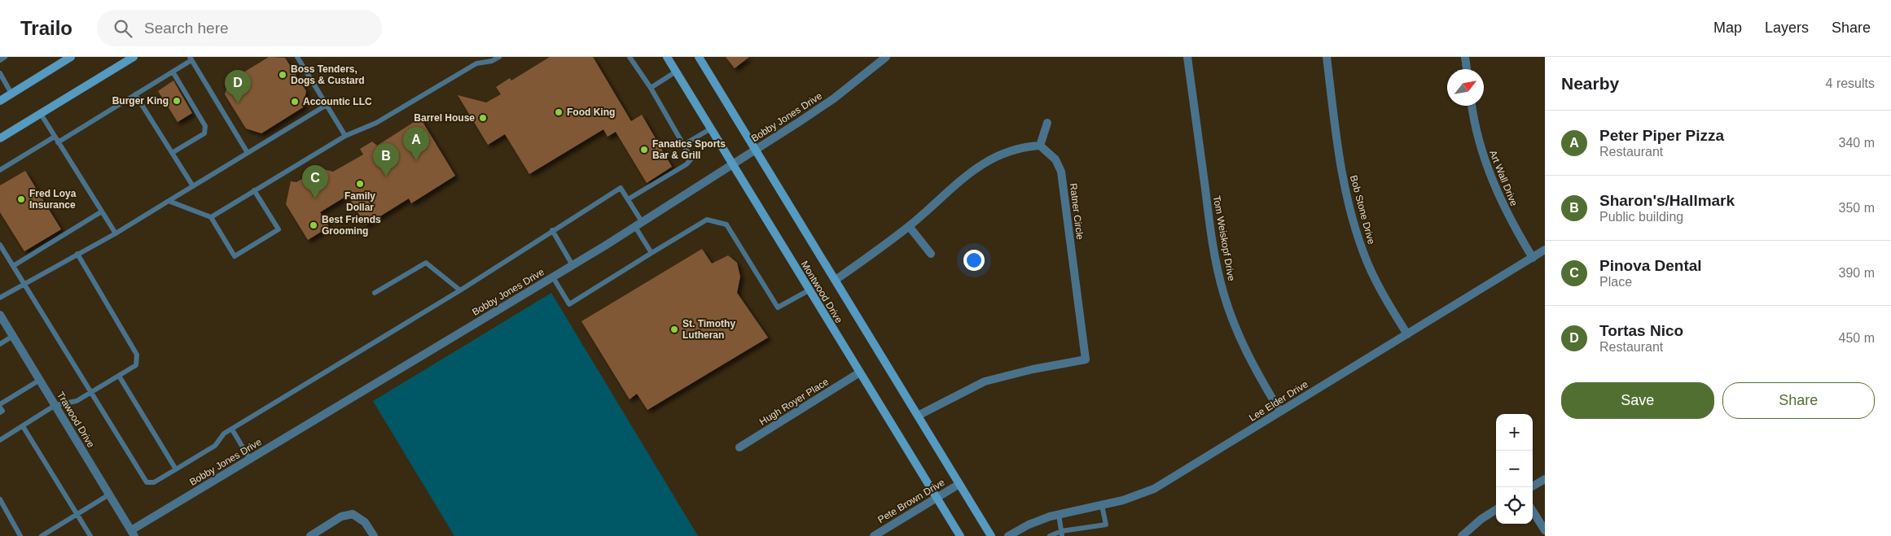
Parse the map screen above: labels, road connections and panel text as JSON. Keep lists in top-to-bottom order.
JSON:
{
  "streets": {
    "main road": ["Montwood Drive"],
    "street": [
      "Bobby Jones Drive",
      "Art Wall Drive",
      "Bob Stone Drive",
      "Ratner Circle",
      "Tom Weiskopf Drive",
      "Lee Elder Drive",
      "Hugh Royer Place",
      "Trawood Drive",
      "Pete Brown Drive"
    ]
  },
  "crossings": [
    ["Bobby Jones Drive", "Montwood Drive"],
    ["Bobby Jones Drive", "Trawood Drive"],
    ["Art Wall Drive", "Lee Elder Drive"],
    ["Bob Stone Drive", "Lee Elder Drive"],
    ["Ratner Circle", "Montwood Drive"],
    ["Tom Weiskopf Drive", "Lee Elder Drive"],
    ["Montwood Drive", "Hugh Royer Place"],
    ["Montwood Drive", "Pete Brown Drive"]
  ],
  "places": [
    "Boss Tenders, Dogs & Custard",
    "Burger King",
    "Accountic LLC",
    "Food King",
    "Barrel House",
    "Fanatics Sports Bar & Grill",
    "Family Dollar",
    "Fred Loya Insurance",
    "Best Friends Grooming",
    "St. Timothy Lutheran"
  ],
  "north": "top right",
  "page": {
    "header": "Trailo",
    "search": "Search here",
    "nav": ["Map", "Layers", "Share"],
    "heading": ["Nearby", "4 results"],
    "pins": [
      "D",
      "A",
      "B",
      "C"
    ],
    "list": [
      {
        "mark": "A",
        "name": "Peter Piper Pizza",
        "note": "Restaurant",
        "value": "340 m"
      },
      {
        "mark": "B",
        "name": "Sharon's/Hallmark",
        "note": "Public building",
        "value": "350 m"
      },
      {
        "mark": "C",
        "name": "Pinova Dental",
        "note": "Place",
        "value": "390 m"
      },
      {
        "mark": "D",
        "name": "Tortas Nico",
        "note": "Restaurant",
        "value": "450 m"
      }
    ],
    "buttons": ["Save", "Share"],
    "map_buttons": ["+", "−"]
  }
}
